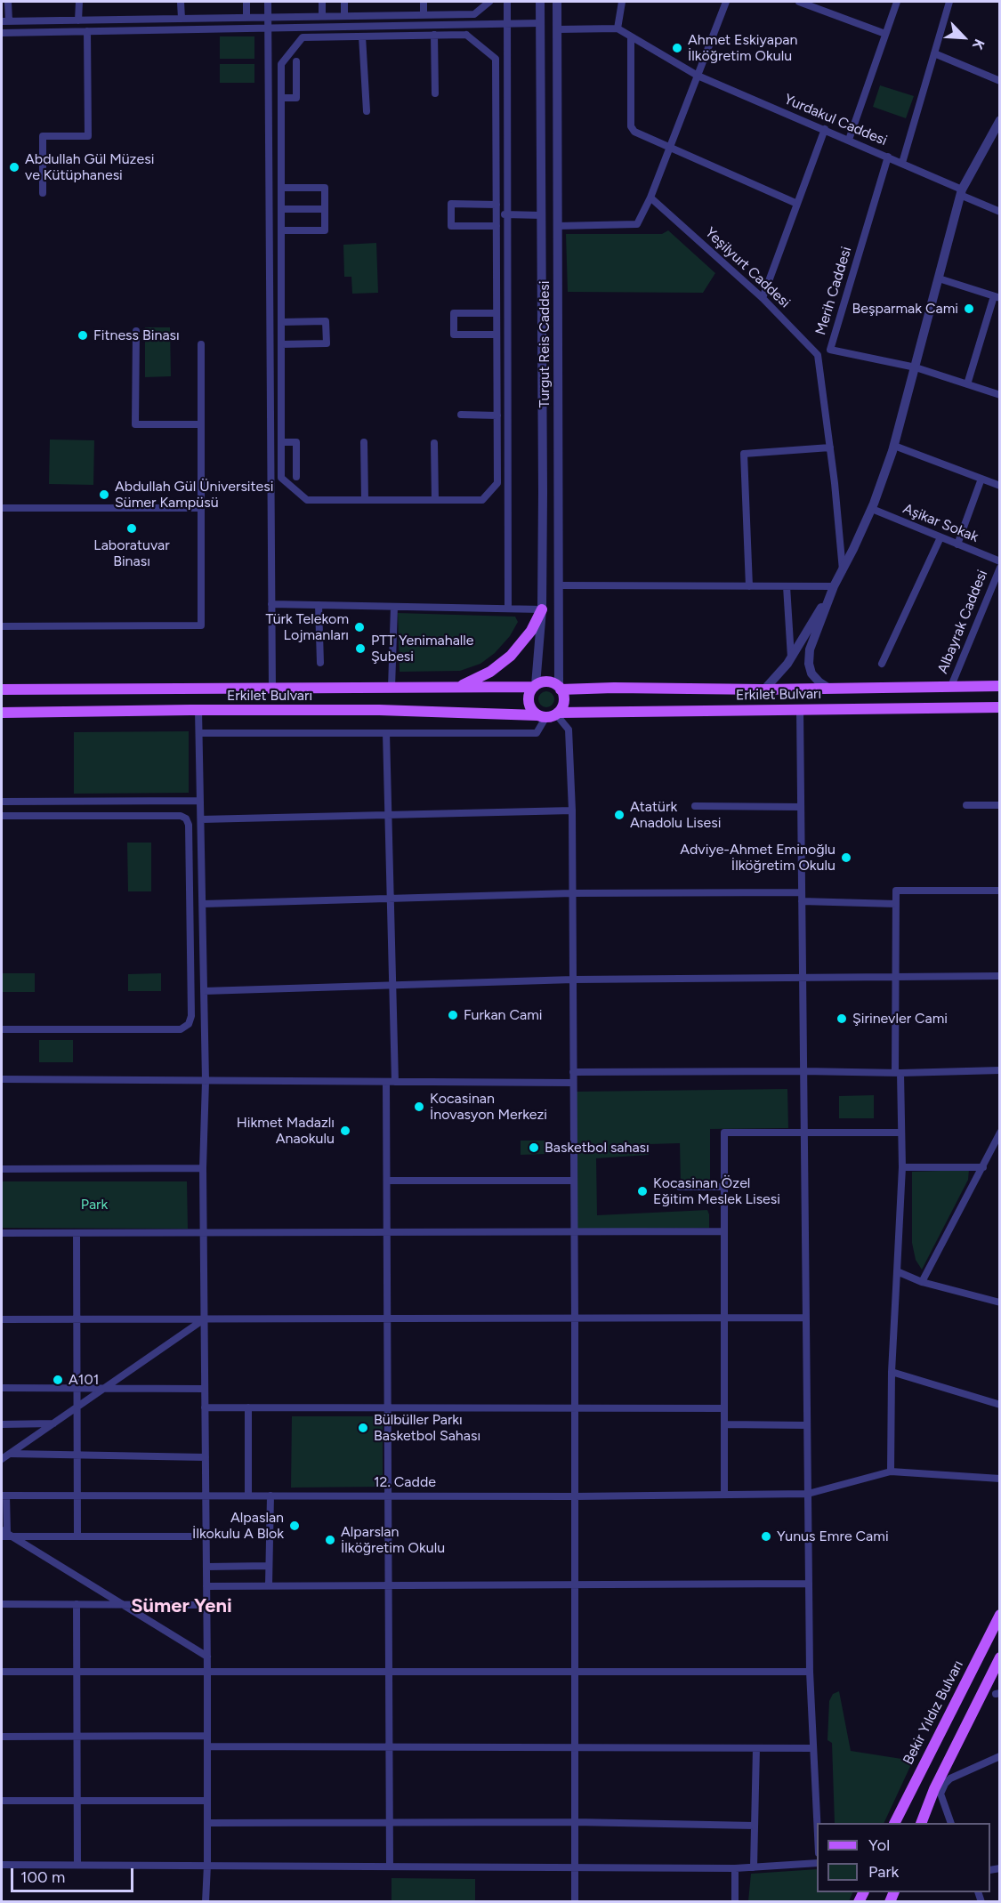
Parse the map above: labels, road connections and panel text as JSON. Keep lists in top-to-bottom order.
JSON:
{
  "streets": {
    "main road": ["Erkilet Bulvarı", "Bekir Yıldız Bulvarı"],
    "street": [
      "Yurdakul Caddesi",
      "Yeşilyurt Caddesi",
      "Merih Caddesi",
      "Turgut Reis Caddesi",
      "Aşikar Sokak",
      "Albayrak Caddesi",
      "12. Cadde"
    ]
  },
  "crossings": [
    ["Yurdakul Caddesi", "Merih Caddesi"],
    ["Turgut Reis Caddesi", "Erkilet Bulvarı"],
    ["Albayrak Caddesi", "Erkilet Bulvarı"]
  ],
  "districts": ["Sümer Yeni"],
  "parks": ["Park"],
  "places": [
    "Ahmet Eskiyapan İlköğretim Okulu",
    "Abdullah Gül Müzesi ve Kütüphanesi",
    "Beşparmak Cami",
    "Fitness Binası",
    "Abdullah Gül Üniversitesi Sümer Kampüsü",
    "Laboratuvar Binası",
    "Türk Telekom Lojmanları",
    "PTT Yenimahalle Şubesi",
    "Atatürk Anadolu Lisesi",
    "Adviye-Ahmet Eminoğlu İlköğretim Okulu",
    "Furkan Cami",
    "Şirinevler Cami",
    "Kocasinan İnovasyon Merkezi",
    "Hikmet Madazlı Anaokulu",
    "Basketbol sahası",
    "Kocasinan Özel Eğitim Meslek Lisesi",
    "A101",
    "Bülbüller Parkı Basketbol Sahası",
    "Alpaslan İlkokulu A Blok",
    "Yunus Emre Cami",
    "Alparslan İlköğretim Okulu"
  ],
  "legend": ["Yol", "Park"],
  "scale_bar": "100 m",
  "north": "bottom right"
}
